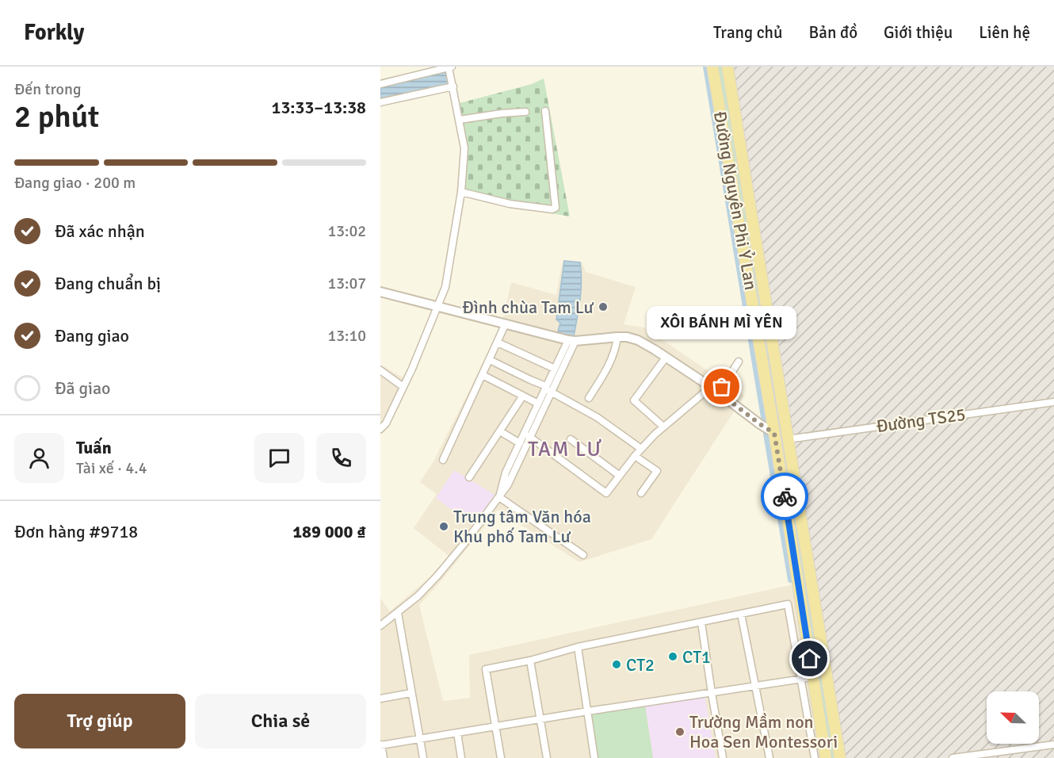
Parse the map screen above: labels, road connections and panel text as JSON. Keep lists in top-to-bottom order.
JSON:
{
  "streets": {
    "main road": ["Đường Nguyên Phi Ỷ Lan"],
    "street": ["Đường TS25"]
  },
  "crossings": [
    ["Đường Nguyên Phi Ỷ Lan", "Đường TS25"]
  ],
  "districts": ["TAM LƯ"],
  "places": [
    "Đình chùa Tam Lư",
    "XÔI BÁNH MÌ YÊN",
    "Trung tâm Văn hóa Khu phố Tam Lư",
    "CT1",
    "CT2",
    "Trường Mầm non Hoa Sen Montessori"
  ],
  "north": "top left",
  "page": {
    "header": "Forkly",
    "nav": [
      "Trang chủ",
      "Bản đồ",
      "Giới thiệu",
      "Liên hệ"
    ],
    "heading": ["2 phút", "Đến trong", "13:33–13:38"],
    "panel": [
      "Tuấn",
      "Tài xế · 4.4",
      "Đơn hàng #9718",
      "189 000 ₫"
    ],
    "bar": "Đang giao · 200 m",
    "list": [
      ["Đã xác nhận", "13:02"],
      ["Đang chuẩn bị", "13:07"],
      ["Đang giao", "13:10"],
      "Đã giao"
    ],
    "bubble": "XÔI BÁNH MÌ YÊN",
    "buttons": ["Trợ giúp", "Chia sẻ"]
  }
}
